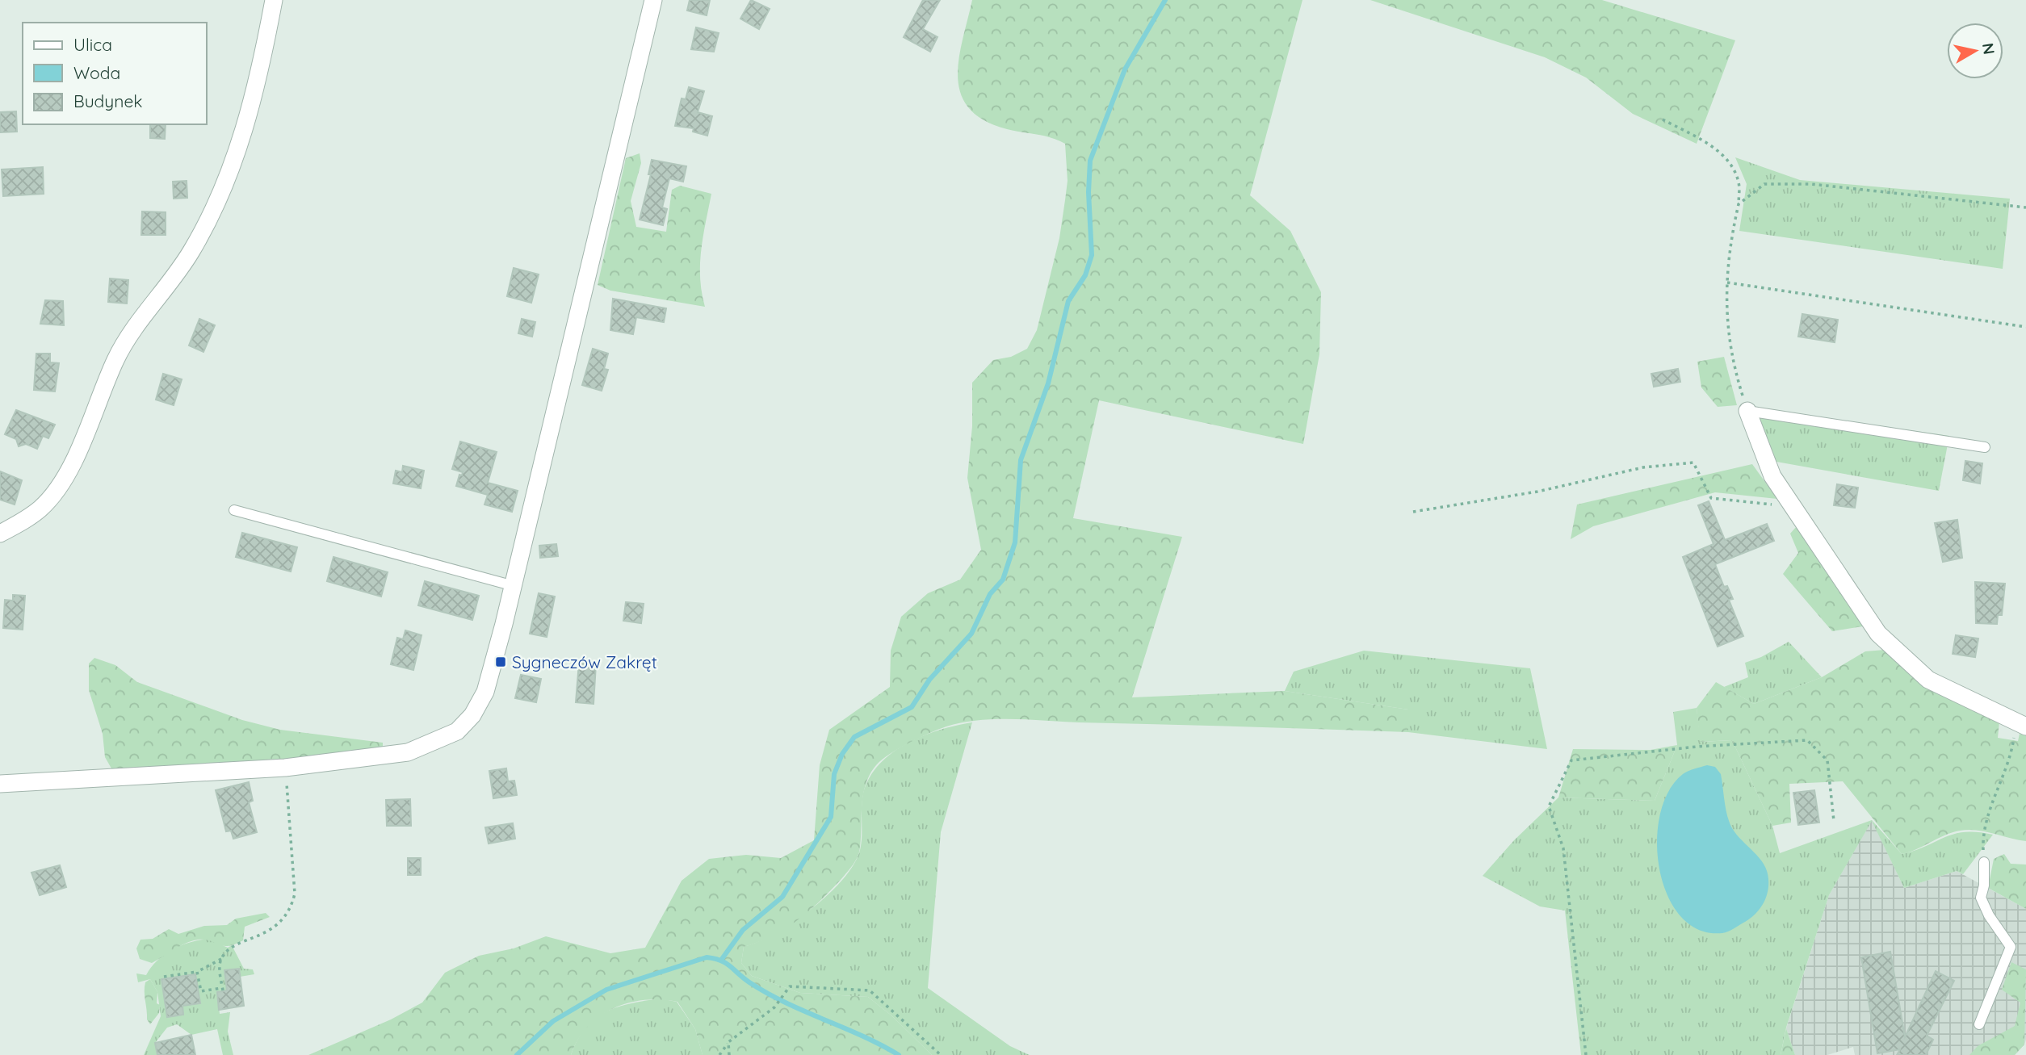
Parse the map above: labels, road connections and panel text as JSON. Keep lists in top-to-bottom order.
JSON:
{
  "places": {
    "transit": ["Sygneczów Zakręt"]
  },
  "legend": ["Ulica", "Woda", "Budynek"],
  "north": "right"
}
